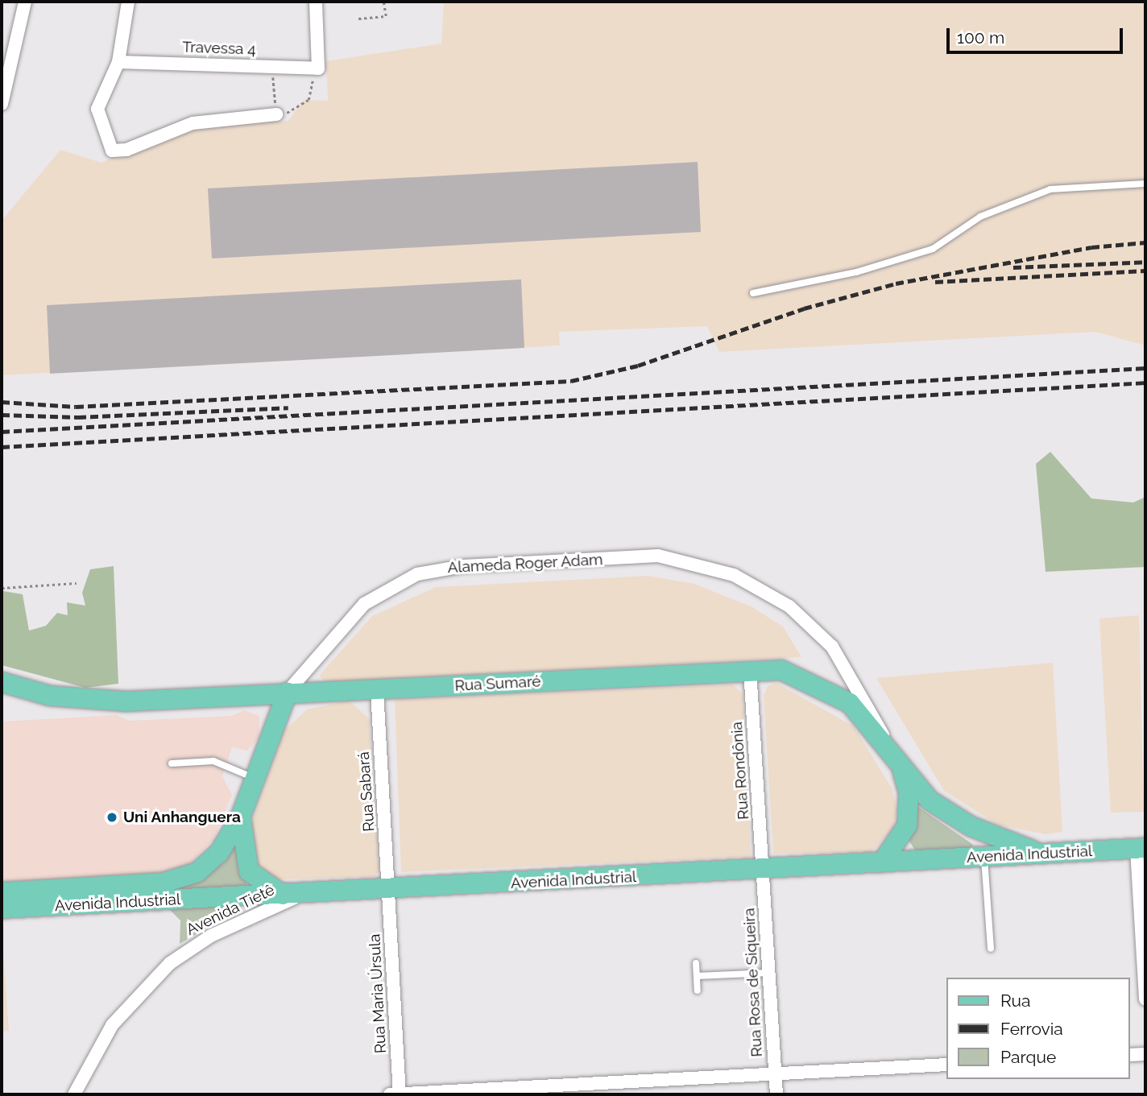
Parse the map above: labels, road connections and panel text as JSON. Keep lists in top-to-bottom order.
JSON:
{
  "streets": {
    "main road": ["Alameda Roger Adam", "Rua Sumaré", "Avenida Industrial"],
    "street": [
      "Travessa 4",
      "Rua Rondônia",
      "Rua Sabará",
      "Avenida Tietê",
      "Rua Rosa de Siqueira",
      "Rua Maria Úrsula"
    ]
  },
  "crossings": [
    ["Alameda Roger Adam", "Rua Sumaré"],
    ["Alameda Roger Adam", "Avenida Industrial"],
    ["Rua Sumaré", "Rua Rondônia"],
    ["Rua Sumaré", "Rua Sabará"],
    ["Rua Sumaré", "Avenida Industrial"],
    ["Rua Rondônia", "Avenida Industrial"],
    ["Rua Rondônia", "Rua Rosa de Siqueira"],
    ["Rua Sabará", "Avenida Industrial"],
    ["Rua Sabará", "Rua Maria Úrsula"],
    ["Avenida Industrial", "Avenida Tietê"],
    ["Avenida Industrial", "Rua Rosa de Siqueira"],
    ["Avenida Industrial", "Rua Maria Úrsula"]
  ],
  "places": ["Uni Anhanguera"],
  "legend": ["Rua", "Ferrovia", "Parque"],
  "scale_bar": "100 m"
}
